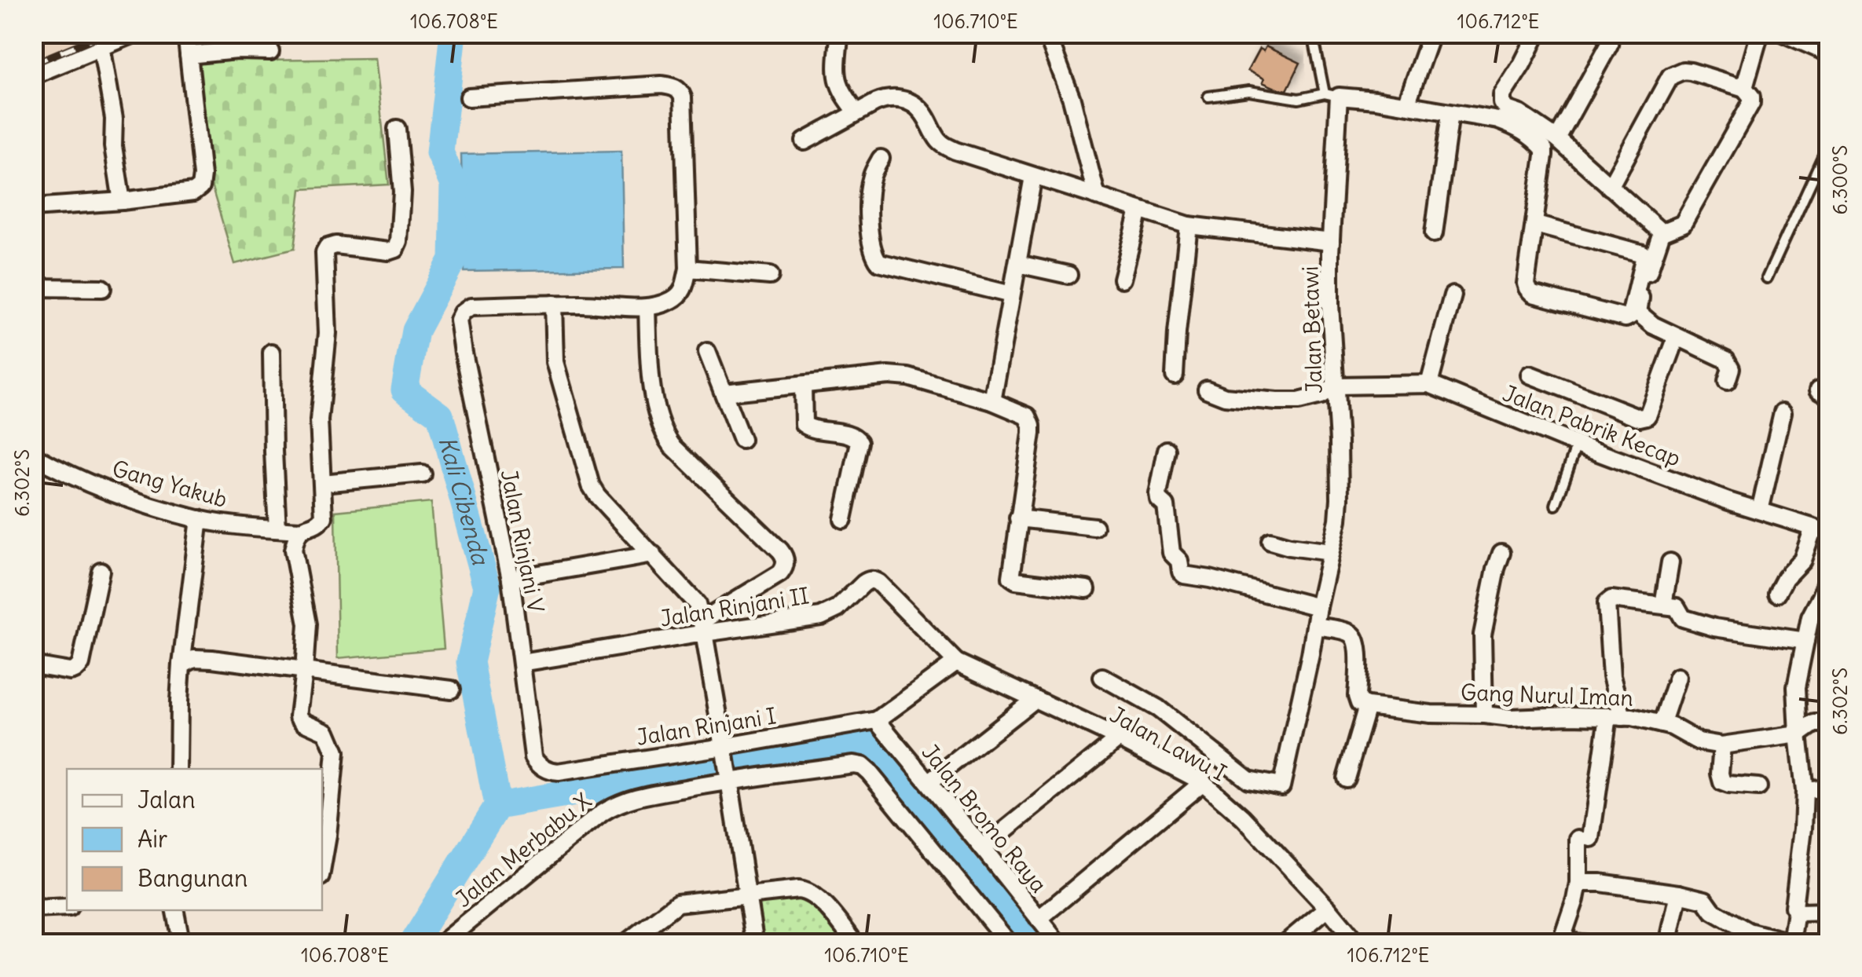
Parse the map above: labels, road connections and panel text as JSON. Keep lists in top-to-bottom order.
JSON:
{
  "streets": {
    "street": [
      "Jalan Betawi",
      "Jalan Pabrik Kecap",
      "Gang Yakub",
      "Jalan Rinjani V",
      "Jalan Rinjani II",
      "Gang Nurul Iman",
      "Jalan Rinjani I",
      "Jalan Lawu I",
      "Jalan Bromo Raya",
      "Jalan Merbabu X"
    ]
  },
  "crossings": [
    ["Jalan Betawi", "Jalan Pabrik Kecap"],
    ["Jalan Rinjani V", "Jalan Rinjani II"],
    ["Jalan Rinjani V", "Jalan Rinjani I"],
    ["Jalan Rinjani II", "Jalan Lawu I"],
    ["Jalan Rinjani I", "Jalan Bromo Raya"]
  ],
  "water": ["Kali Cibenda"],
  "legend": ["Jalan", "Air", "Bangunan"],
  "coordinates": [
    "106.708°E",
    "106.710°E",
    "106.712°E",
    "6.300°S",
    "6.302°S"
  ]
}
